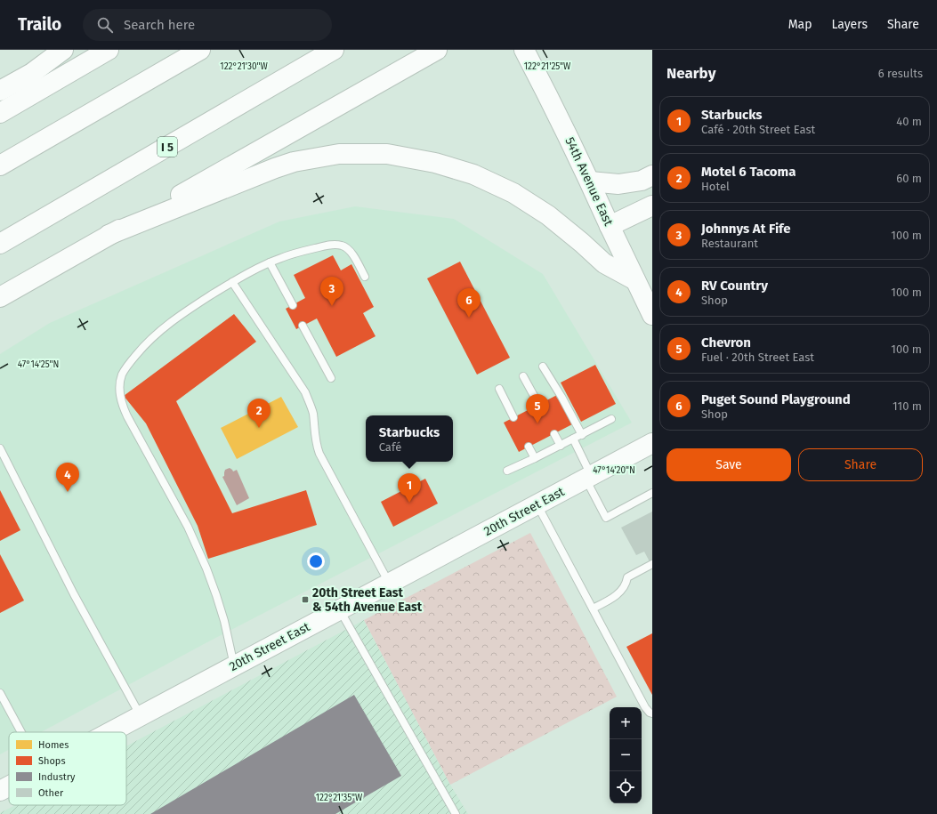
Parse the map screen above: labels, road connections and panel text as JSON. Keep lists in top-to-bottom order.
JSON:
{
  "streets": {
    "main road": ["I 5", "54th Avenue East", "20th Street East"]
  },
  "places": {
    "transit": ["20th Street East & 54th Avenue East"]
  },
  "legend": [
    "Homes",
    "Shops",
    "Industry",
    "Other"
  ],
  "page": {
    "header": "Trailo",
    "search": "Search here",
    "nav": ["Map", "Layers", "Share"],
    "heading": ["Nearby", "6 results"],
    "list": [
      {
        "mark": "1",
        "name": "Starbucks",
        "note": "Café · 20th Street East",
        "value": "40 m"
      },
      {
        "mark": "2",
        "name": "Motel 6 Tacoma",
        "note": "Hotel",
        "value": "60 m"
      },
      {
        "mark": "3",
        "name": "Johnnys At Fife",
        "note": "Restaurant",
        "value": "100 m"
      },
      {
        "mark": "4",
        "name": "RV Country",
        "note": "Shop",
        "value": "100 m"
      },
      {
        "mark": "5",
        "name": "Chevron",
        "note": "Fuel · 20th Street East",
        "value": "100 m"
      },
      {
        "mark": "6",
        "name": "Puget Sound Playground",
        "note": "Shop",
        "value": "110 m"
      }
    ],
    "pins": [
      "3",
      "6",
      "5",
      "2",
      "4",
      "1"
    ],
    "popup": ["Starbucks", "Café"],
    "buttons": ["Save", "Share"],
    "map_buttons": ["+", "−"]
  },
  "coordinates": [
    "122°21'30\"W",
    "122°21'25\"W",
    "47°14'25\"N",
    "47°14'20\"N",
    "122°21'35\"W"
  ]
}
